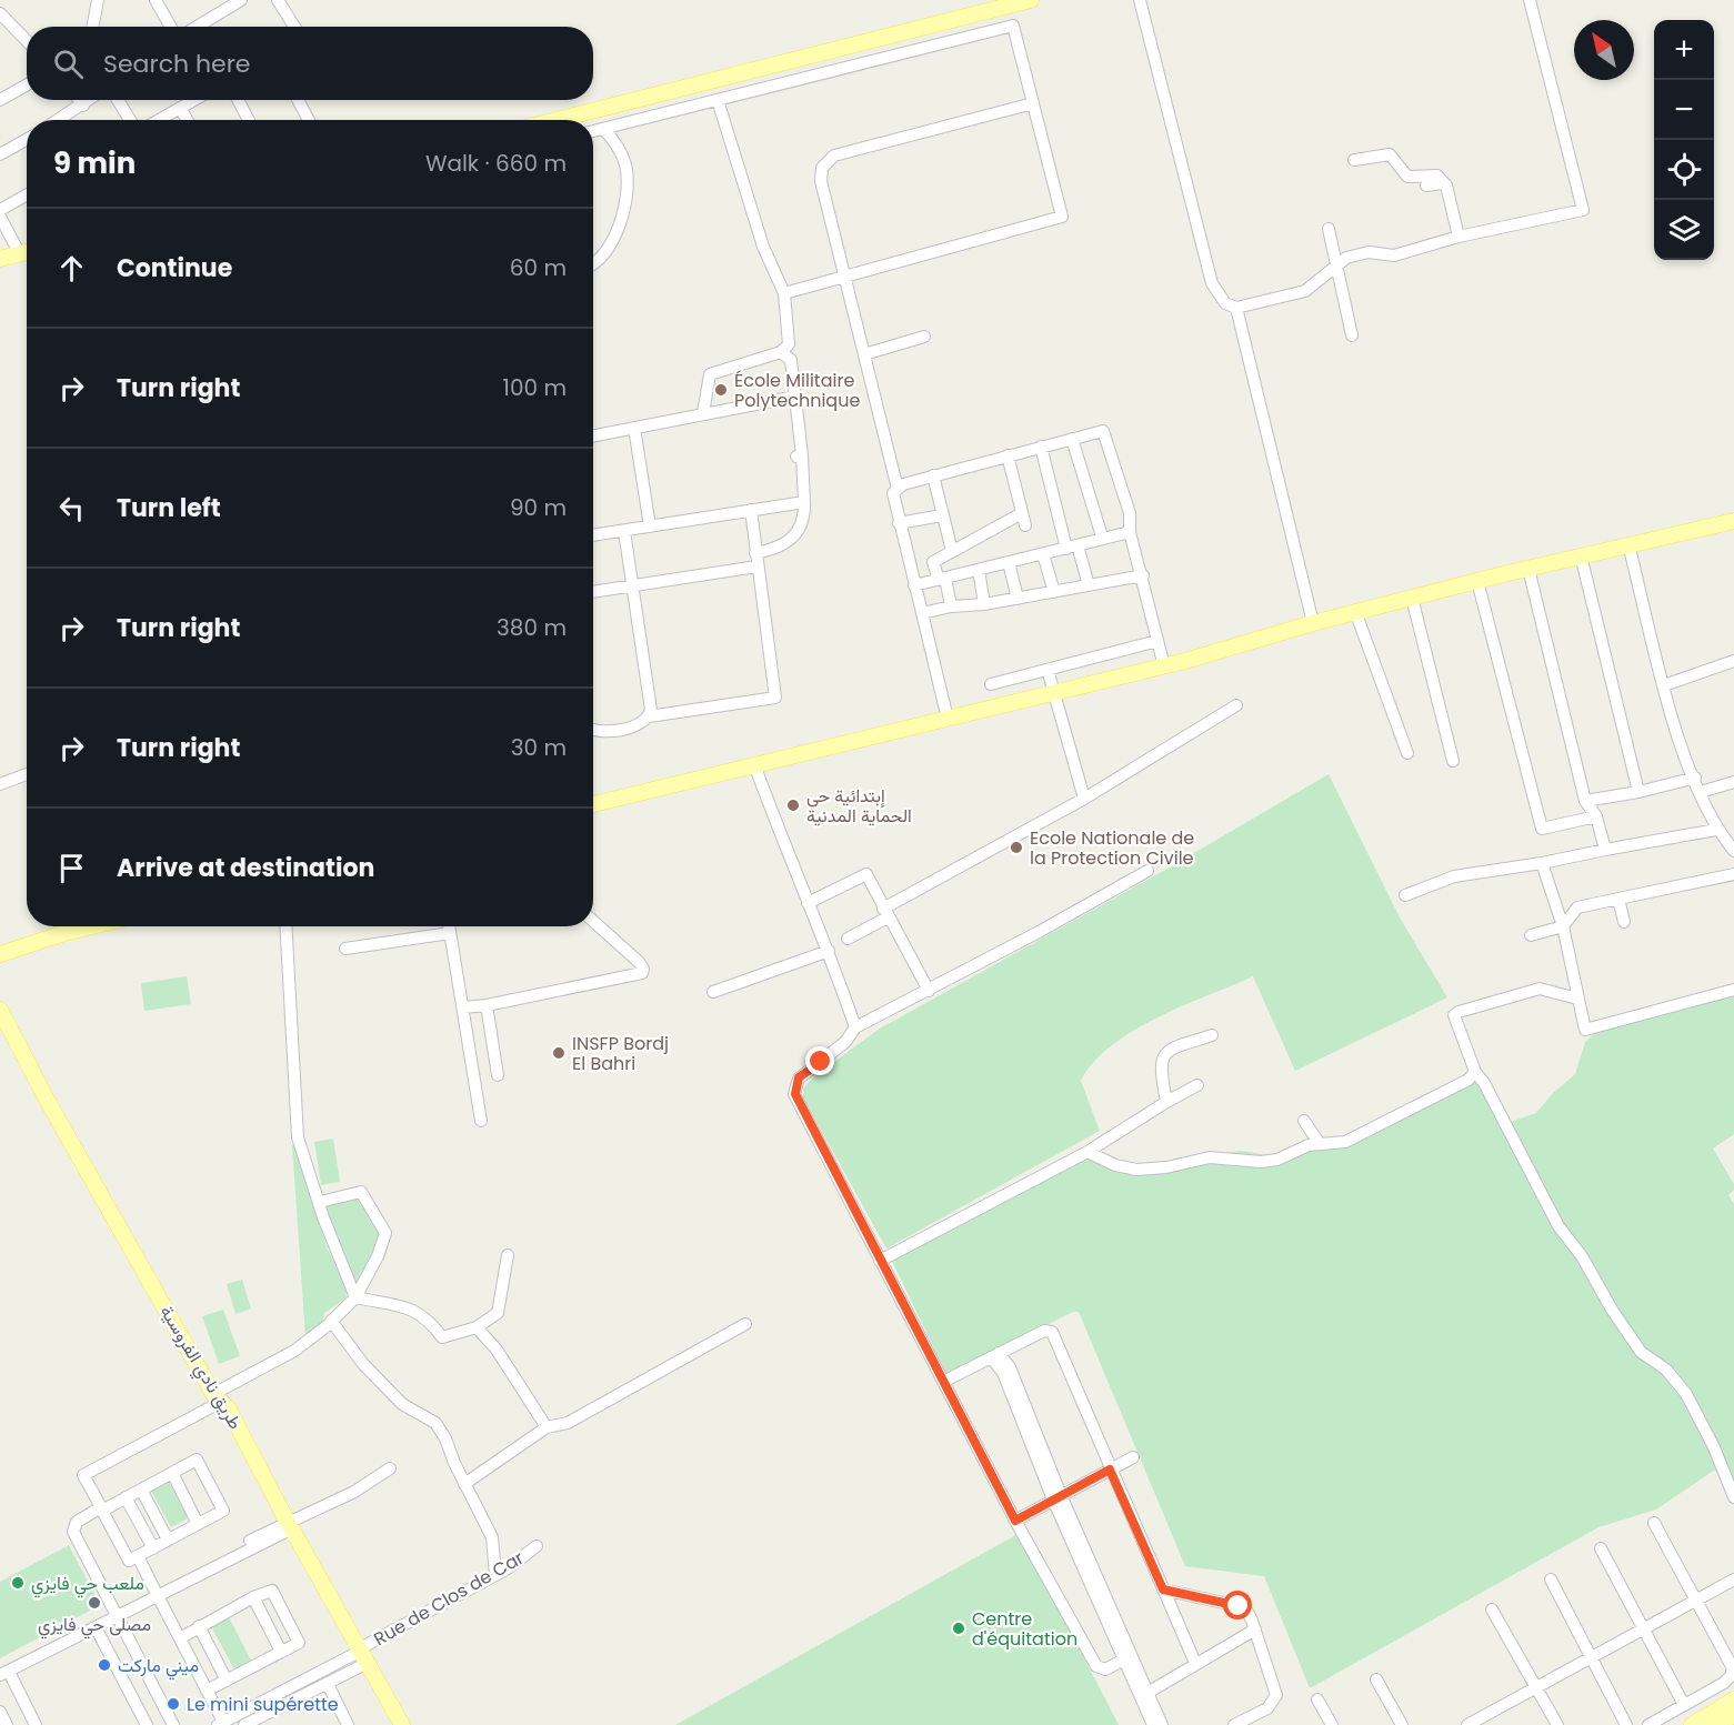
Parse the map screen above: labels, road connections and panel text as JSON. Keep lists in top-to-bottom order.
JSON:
{
  "streets": {
    "main road": ["طريق نادي الفروسية"],
    "street": ["Rue de Clos de Car"]
  },
  "crossings": [
    ["طريق نادي الفروسية", "Rue de Clos de Car"]
  ],
  "places": [
    "École Militaire Polytechnique",
    "إبتدائية حي الحماية المدنية",
    "Ecole Nationale de la Protection Civile",
    "INSFP Bordj El Bahri",
    "ملعب حي فايزي",
    "مصلى حي فايزي",
    "Centre d'équitation",
    "ميني ماركت",
    "Le mini supérette"
  ],
  "north": "top left",
  "page": {
    "map_buttons": ["+", "−"],
    "search": "Search here",
    "heading": ["9 min", "Walk · 660 m"],
    "list": [
      ["Continue", "60 m"],
      ["Turn right", "100 m"],
      ["Turn left", "90 m"],
      ["Turn right", "380 m"],
      ["Turn right", "30 m"],
      "Arrive at destination"
    ]
  }
}
